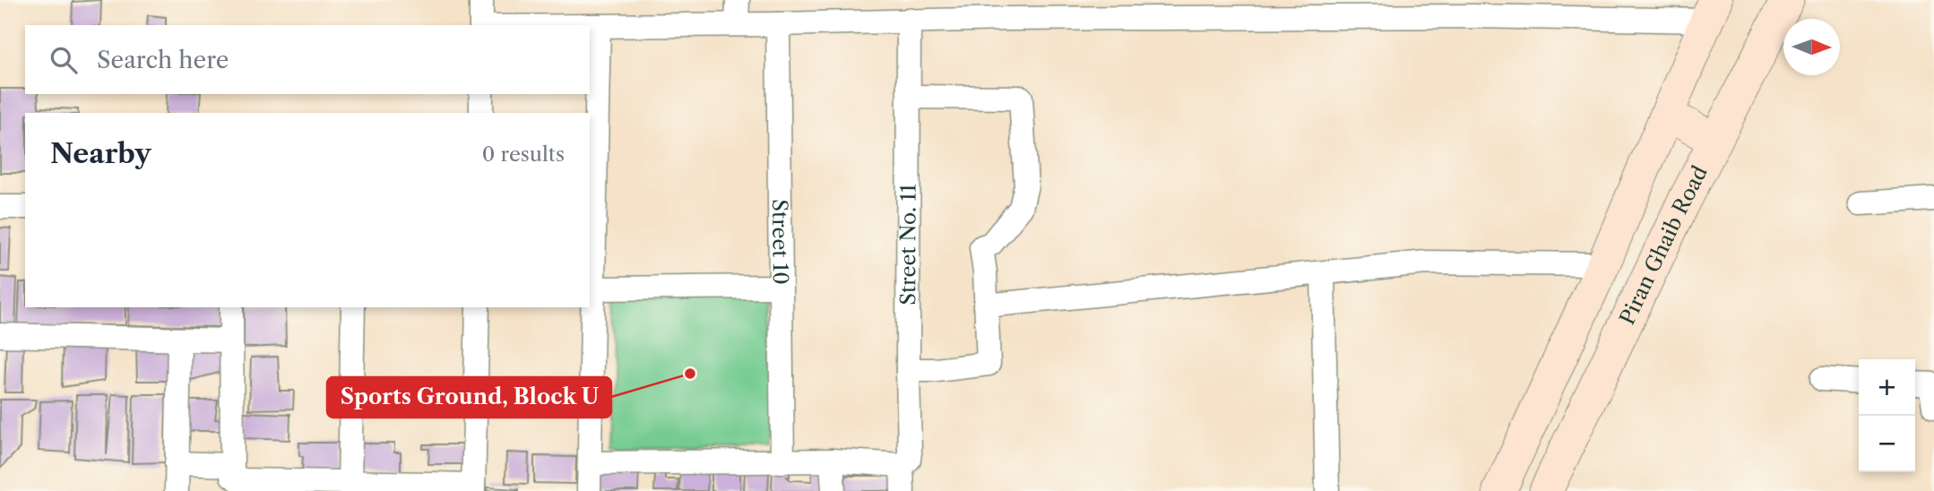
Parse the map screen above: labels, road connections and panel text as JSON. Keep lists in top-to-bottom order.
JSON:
{
  "streets": {
    "main road": ["Piran Ghaib Road"],
    "street": ["Street 10", "Street No. 11"]
  },
  "places": ["Sports Ground, Block U"],
  "north": "right",
  "page": {
    "search": "Search here",
    "heading": ["Nearby", "0 results"],
    "map_buttons": ["+", "−"]
  }
}
